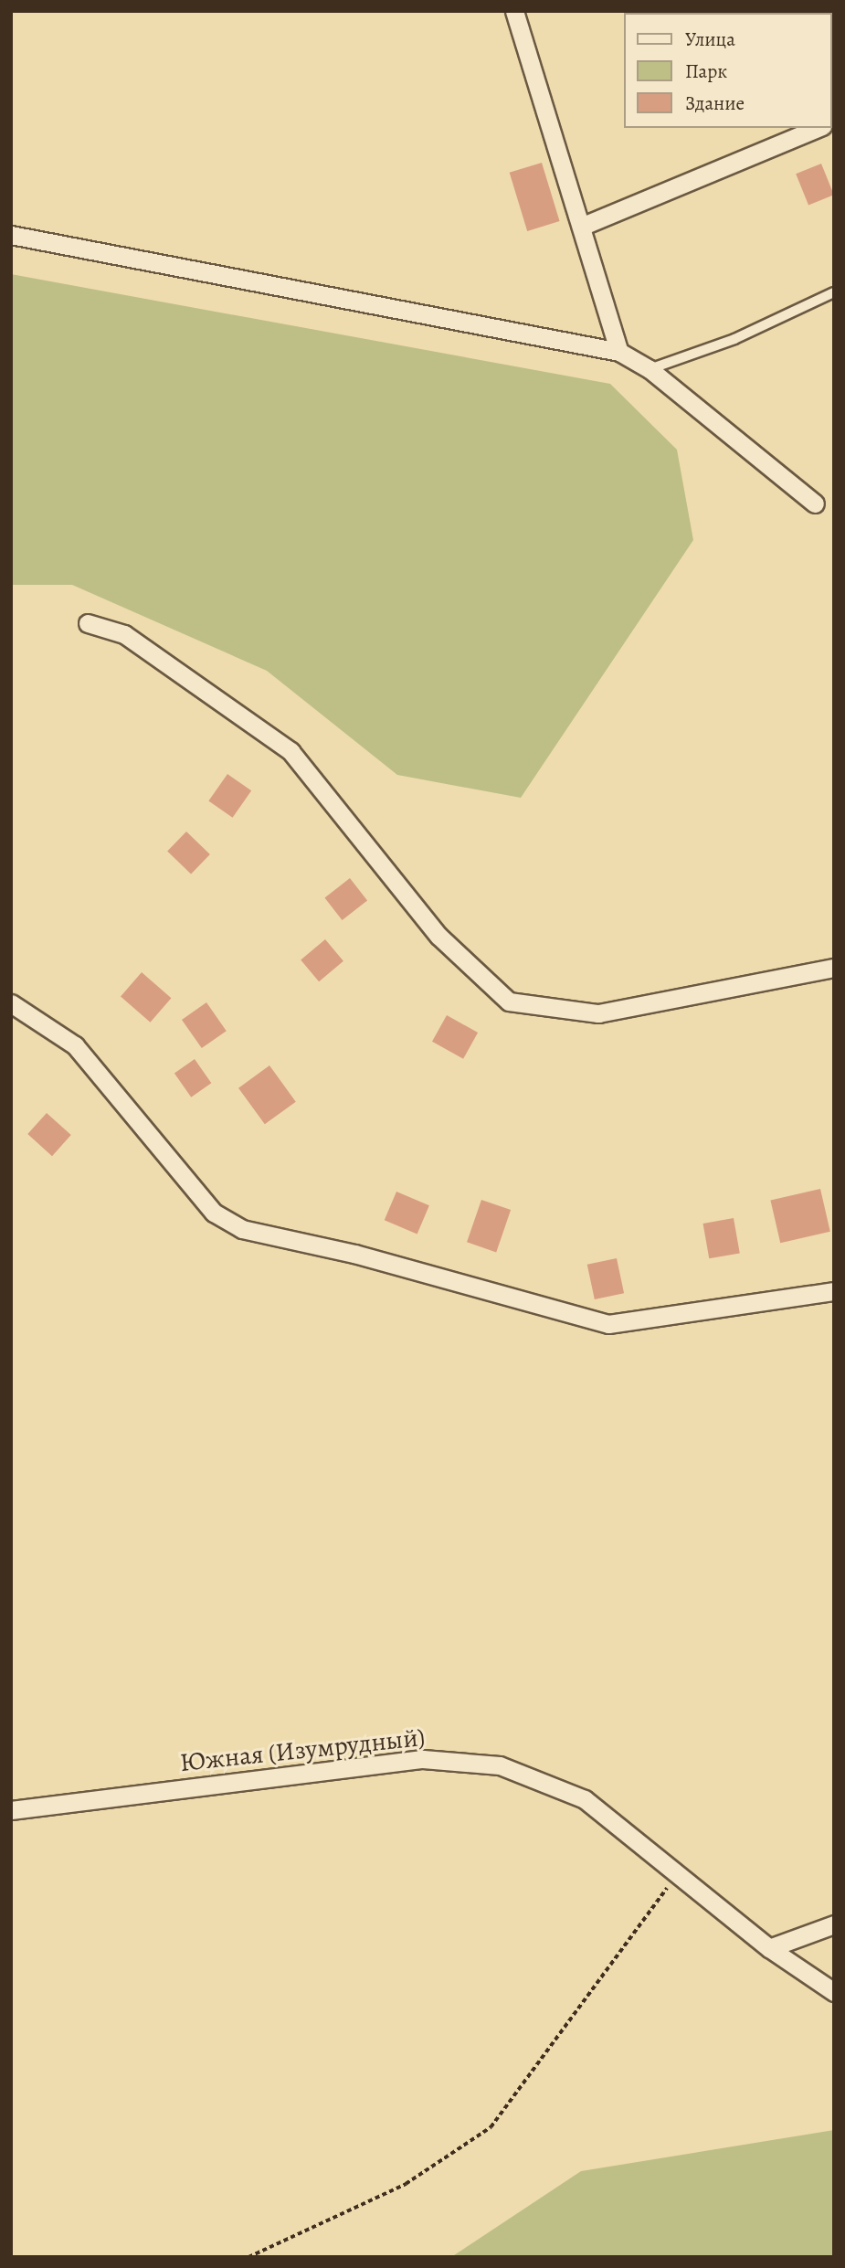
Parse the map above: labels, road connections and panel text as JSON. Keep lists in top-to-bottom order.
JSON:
{
  "streets": {
    "street": ["Южная (Изумрудный)"]
  },
  "legend": ["Улица", "Парк", "Здание"]
}
